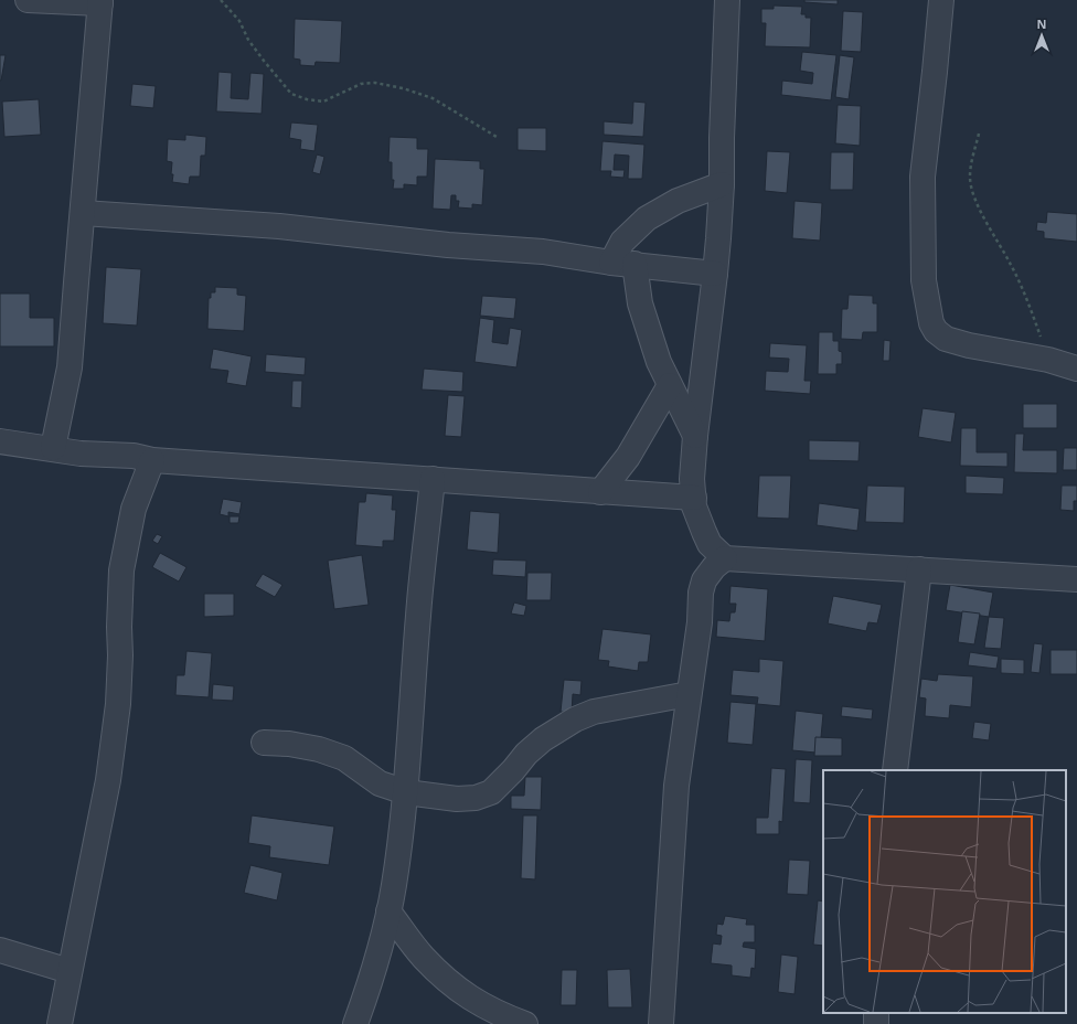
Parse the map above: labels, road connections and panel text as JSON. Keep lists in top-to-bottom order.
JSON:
{
  "north": "top"
}
